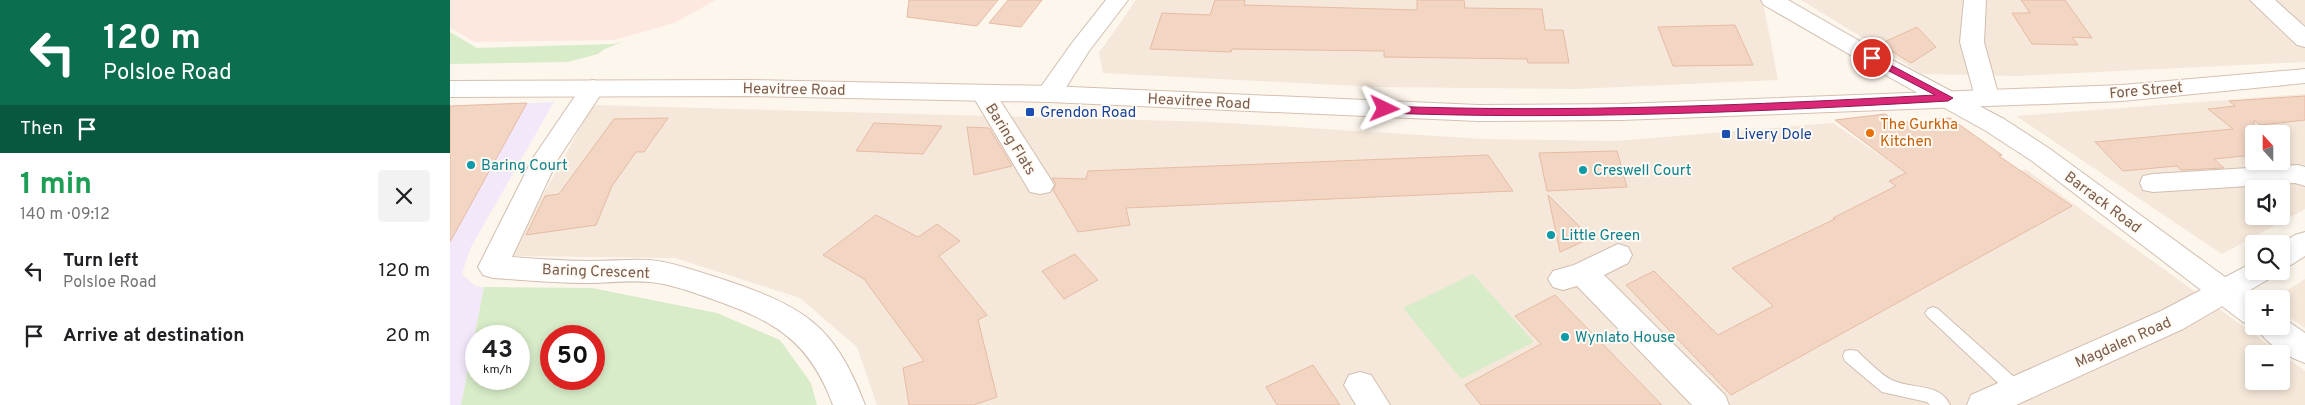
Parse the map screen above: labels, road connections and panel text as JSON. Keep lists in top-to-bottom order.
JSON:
{
  "streets": {
    "street": [
      "Heavitree Road",
      "Fore Street",
      "Baring Flats",
      "Barrack Road",
      "Baring Crescent",
      "Magdalen Road"
    ]
  },
  "crossings": [
    ["Heavitree Road", "Fore Street"],
    ["Heavitree Road", "Baring Flats"],
    ["Heavitree Road", "Barrack Road"],
    ["Heavitree Road", "Baring Crescent"],
    ["Fore Street", "Barrack Road"],
    ["Barrack Road", "Magdalen Road"]
  ],
  "places": {
    "transit": ["Grendon Road", "Livery Dole"],
    "other": [
      "The Gurkha Kitchen",
      "Baring Court",
      "Creswell Court",
      "Little Green",
      "Wynlato House"
    ]
  },
  "north": "top",
  "page": {
    "turn": ["120 m", "Polsloe Road"],
    "then": "Then",
    "map_buttons": ["+", "−"],
    "heading": ["1 min", "140 m · 09:12"],
    "list": [
      {
        "name": "Turn left",
        "note": "Polsloe Road",
        "value": "120 m"
      },
      {
        "name": "Arrive at destination",
        "value": "20 m"
      }
    ],
    "speed": "43 km/h",
    "limit": "50"
  }
}
